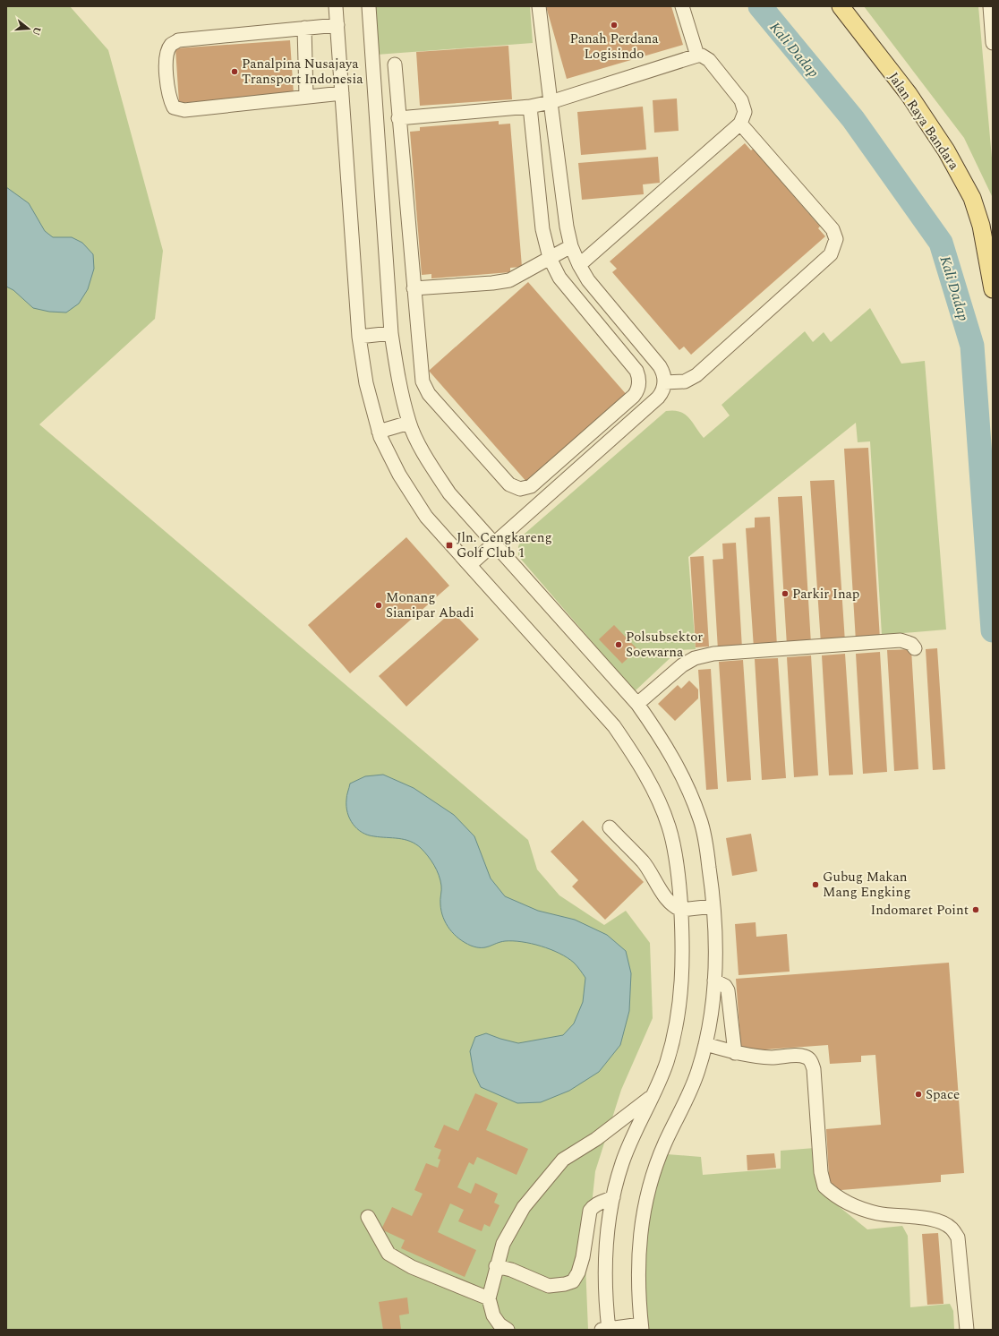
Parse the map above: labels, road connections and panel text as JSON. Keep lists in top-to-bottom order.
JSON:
{
  "streets": {
    "main road": ["Jalan Raya Bandara"]
  },
  "water": ["Kali Dadap"],
  "places": {
    "other": [
      "Panah Perdana Logisindo",
      "Panalpina Nusajaya Transport Indonesia",
      "Parkir Inap",
      "Monang Sianipar Abadi",
      "Polsubsektor Soewarna",
      "Gubug Makan Mang Engking",
      "Indomaret Point",
      "Space"
    ],
    "transit": ["Jln. Cengkareng Golf Club 1"]
  },
  "north": "right"
}
